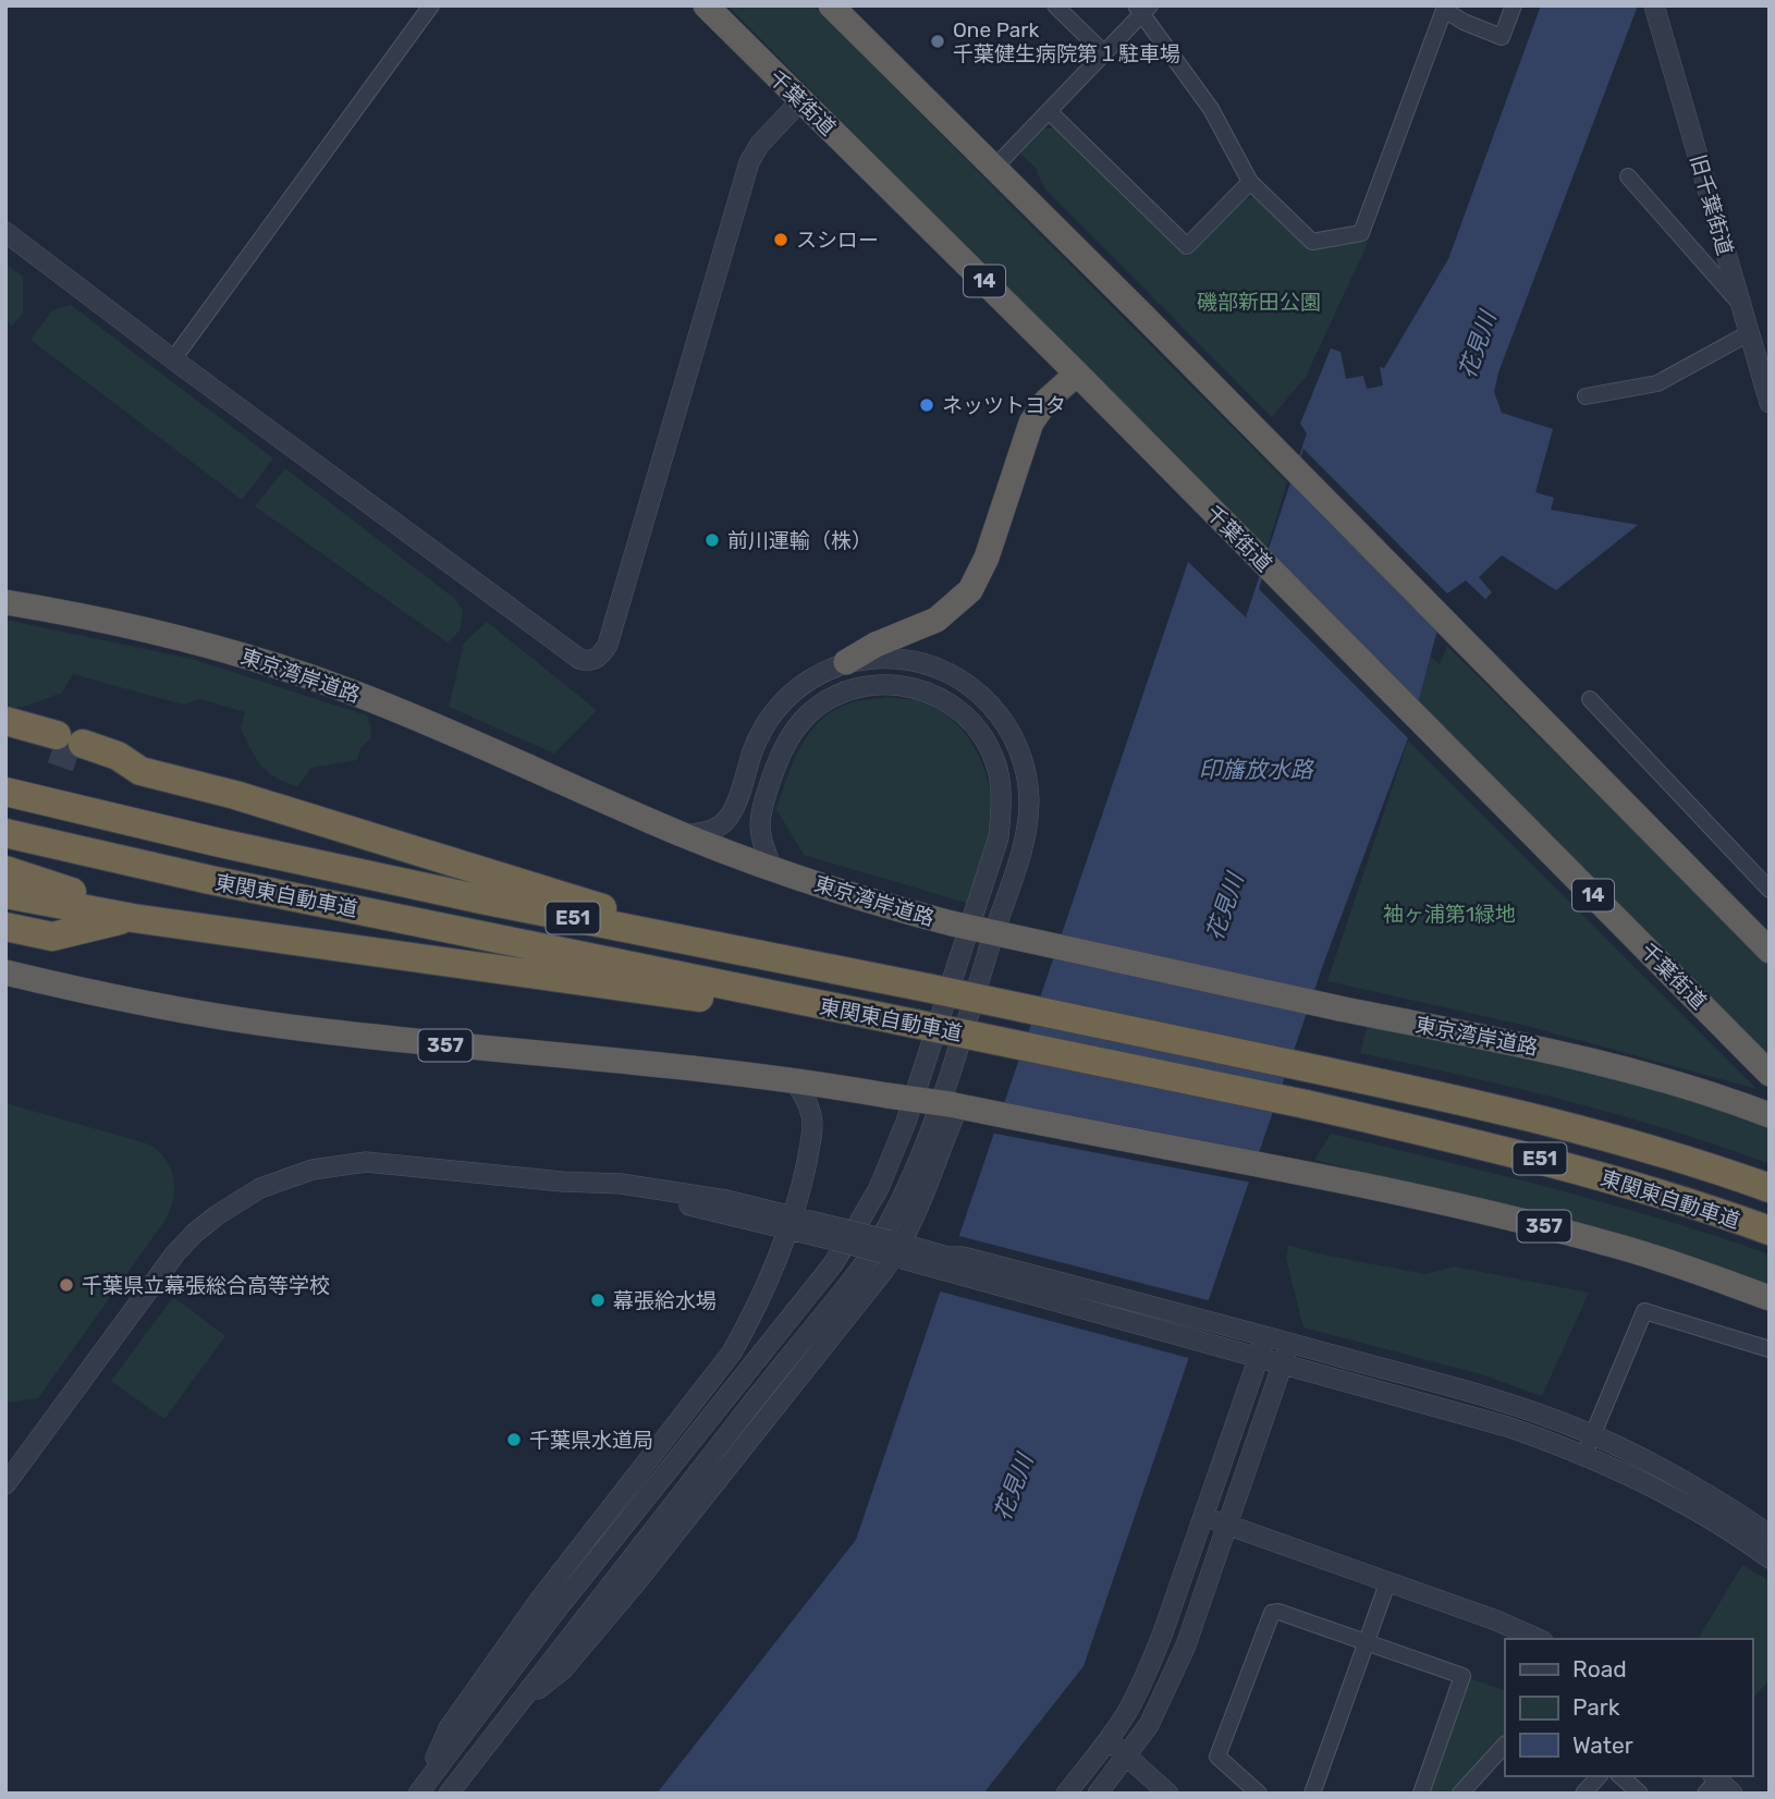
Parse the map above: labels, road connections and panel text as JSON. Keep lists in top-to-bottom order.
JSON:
{
  "streets": {
    "highway": [
      "千葉街道",
      "14",
      "東京湾岸道路",
      "東関東自動車道",
      "E51",
      "357"
    ],
    "street": ["旧千葉街道"]
  },
  "water": ["花見川", "印旛放水路"],
  "parks": ["磯部新田公園", "袖ヶ浦第1緑地"],
  "places": [
    "One Park 千葉健生病院第１駐車場",
    "スシロー",
    "ネッツトヨタ",
    "前川運輸（株）",
    "千葉県立幕張総合高等学校",
    "幕張給水場",
    "千葉県水道局"
  ],
  "legend": ["Road", "Park", "Water"]
}
